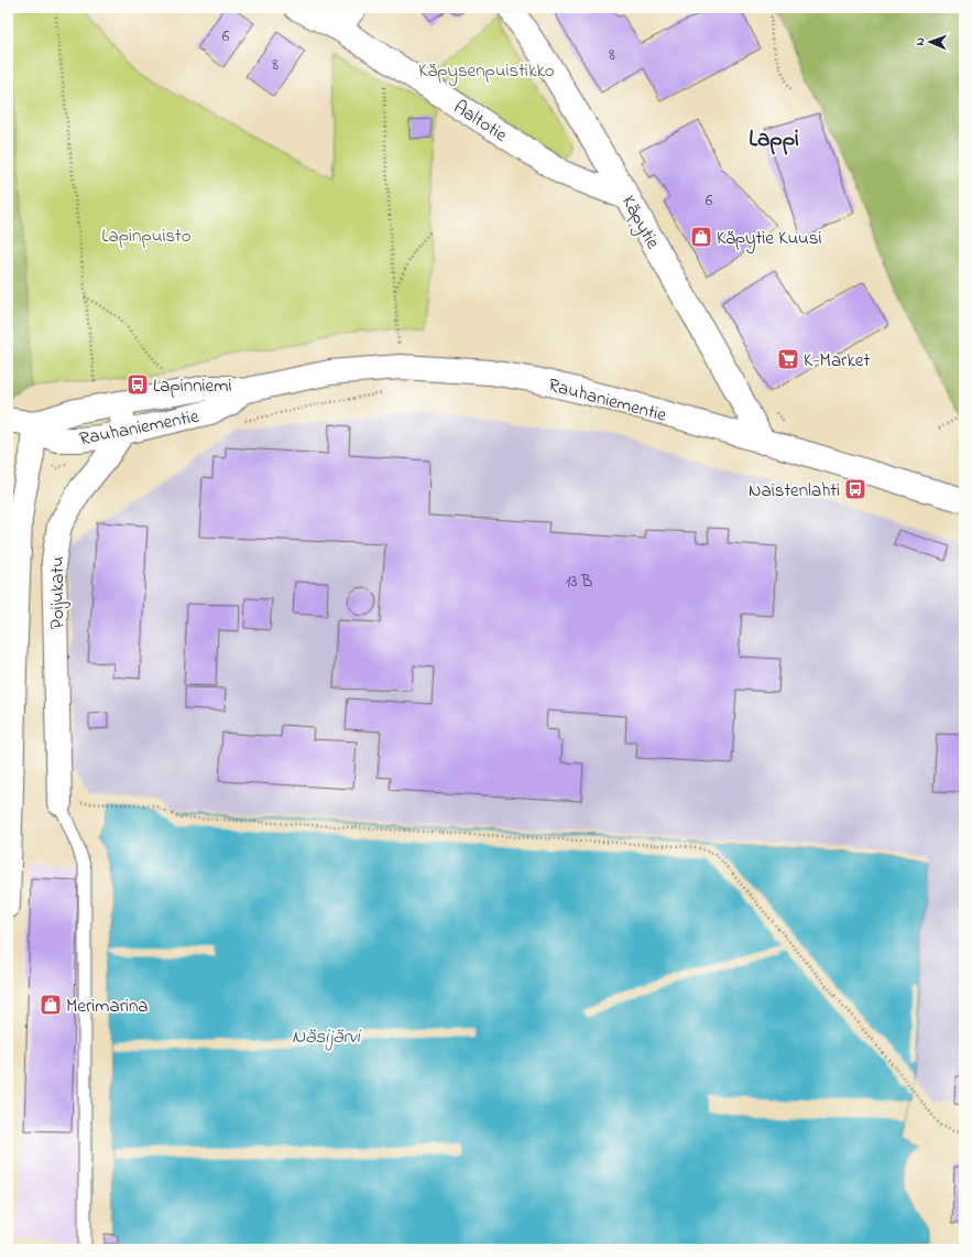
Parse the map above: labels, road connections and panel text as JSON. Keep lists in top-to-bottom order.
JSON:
{
  "streets": {
    "street": [
      "Aaltotie",
      "Käpytie",
      "Rauhaniementie",
      "Poijukatu"
    ]
  },
  "crossings": [
    ["Aaltotie", "Käpytie"],
    ["Käpytie", "Rauhaniementie"],
    ["Rauhaniementie", "Poijukatu"]
  ],
  "districts": ["Lappi"],
  "water": ["Näsijärvi"],
  "parks": ["Käpysenpuistikko", "Lapinpuisto"],
  "places": {
    "shop": ["Käpytie Kuusi", "Merimarina"],
    "supermarket": ["K-Market"],
    "bus stop": ["Lapinniemi", "Naistenlahti"]
  },
  "house_numbers": [
    "6",
    "8",
    "8",
    "6",
    "13 B"
  ],
  "north": "left"
}
